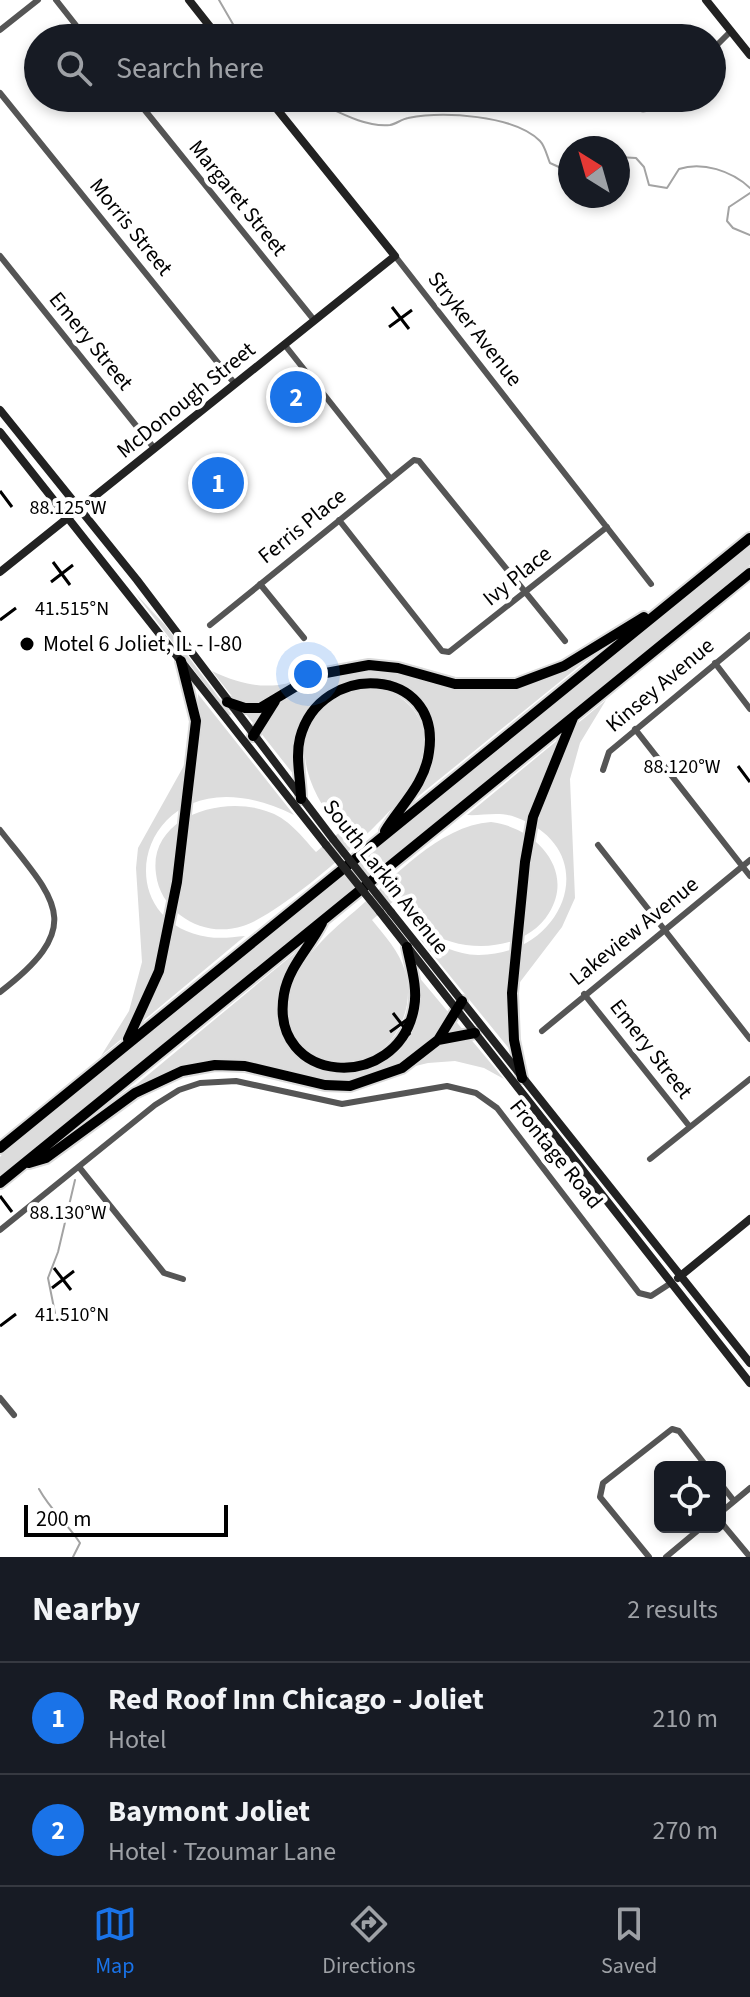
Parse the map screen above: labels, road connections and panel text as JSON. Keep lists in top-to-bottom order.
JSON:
{
  "streets": {
    "main road": ["Stryker Avenue", "McDonough Street", "South Larkin Avenue"],
    "street": [
      "Margaret Street",
      "Morris Street",
      "Emery Street",
      "Ferris Place",
      "Ivy Place",
      "Kinsey Avenue",
      "Lakeview Avenue",
      "Frontage Road"
    ]
  },
  "crossings": [
    ["Margaret Street", "McDonough Street"],
    ["Morris Street", "McDonough Street"],
    ["Stryker Avenue", "McDonough Street"],
    ["Stryker Avenue", "Ivy Place"],
    ["Emery Street", "McDonough Street"],
    ["Emery Street", "Lakeview Avenue"],
    ["McDonough Street", "South Larkin Avenue"],
    ["Ferris Place", "Ivy Place"],
    ["South Larkin Avenue", "Frontage Road"]
  ],
  "places": ["Motel 6 Joliet, IL - I-80"],
  "scale_bar": "200 m",
  "north": "top left",
  "page": {
    "search": "Search here",
    "pins": ["2", "1"],
    "scale": "200 m",
    "heading": ["Nearby", "2 results"],
    "list": [
      {
        "mark": "1",
        "name": "Red Roof Inn Chicago - Joliet",
        "note": "Hotel",
        "value": "210 m"
      },
      {
        "mark": "2",
        "name": "Baymont Joliet",
        "note": "Hotel · Tzoumar Lane",
        "value": "270 m"
      }
    ],
    "nav": ["Map", "Directions", "Saved"]
  },
  "coordinates": [
    "88.125°W",
    "41.515°N",
    "88.120°W",
    "88.130°W",
    "41.510°N"
  ]
}
